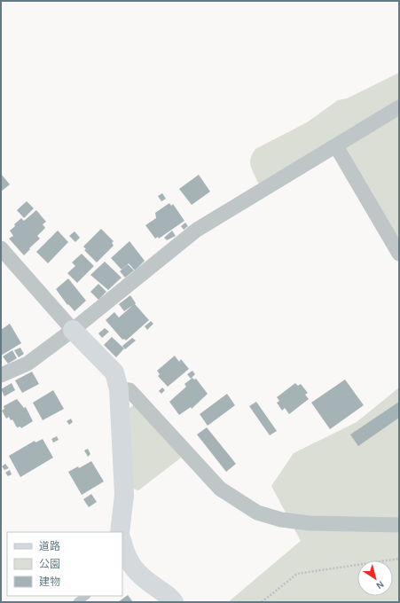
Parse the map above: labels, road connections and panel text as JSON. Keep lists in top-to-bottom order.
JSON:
{
  "legend": ["道路", "公園", "建物"],
  "north": "bottom right"
}
